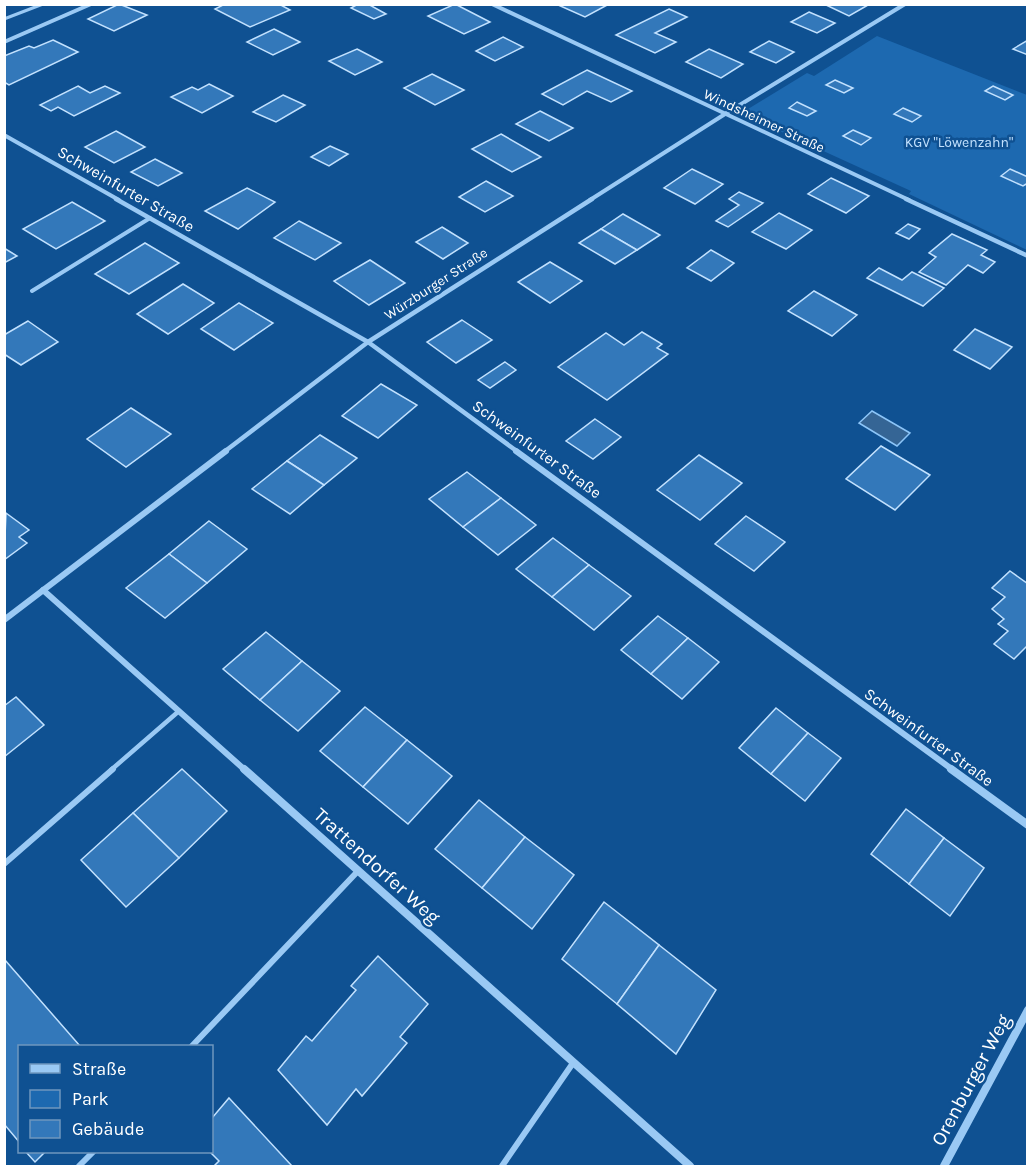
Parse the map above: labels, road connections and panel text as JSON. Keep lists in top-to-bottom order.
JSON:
{
  "streets": {
    "street": [
      "Windsheimer Straße",
      "Schweinfurter Straße",
      "Würzburger Straße",
      "Trattendorfer Weg",
      "Orenburger Weg"
    ]
  },
  "crossings": [
    ["Windsheimer Straße", "Würzburger Straße"],
    ["Schweinfurter Straße", "Würzburger Straße"],
    ["Würzburger Straße", "Trattendorfer Weg"]
  ],
  "parks": ["KGV \"Löwenzahn\""],
  "legend": ["Straße", "Park", "Gebäude"]
}
